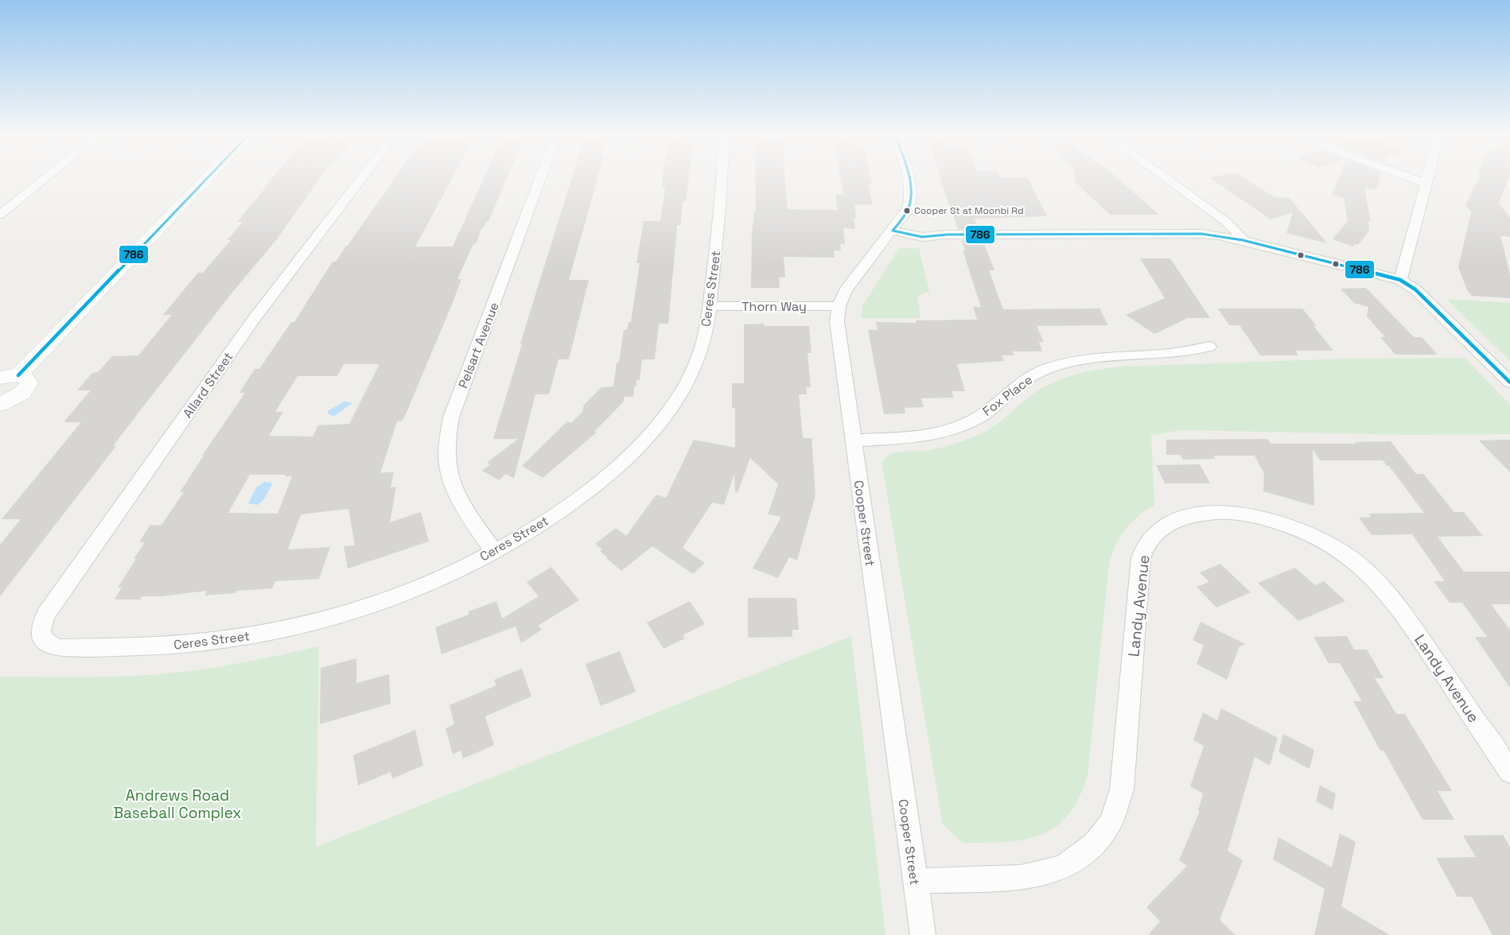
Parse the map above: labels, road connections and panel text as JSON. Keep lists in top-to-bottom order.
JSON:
{
  "streets": {
    "street": [
      "Ceres Street",
      "Thorn Way",
      "Pelsart Avenue",
      "Allard Street",
      "Fox Place",
      "Cooper Street",
      "Landy Avenue"
    ]
  },
  "crossings": [
    ["Ceres Street", "Thorn Way"],
    ["Ceres Street", "Pelsart Avenue"],
    ["Ceres Street", "Allard Street"],
    ["Thorn Way", "Cooper Street"],
    ["Fox Place", "Cooper Street"],
    ["Cooper Street", "Landy Avenue"]
  ],
  "parks": ["Andrews Road Baseball Complex"],
  "places": ["Cooper St at Moonbi Rd"],
  "lines": ["transit line 786"]
}
